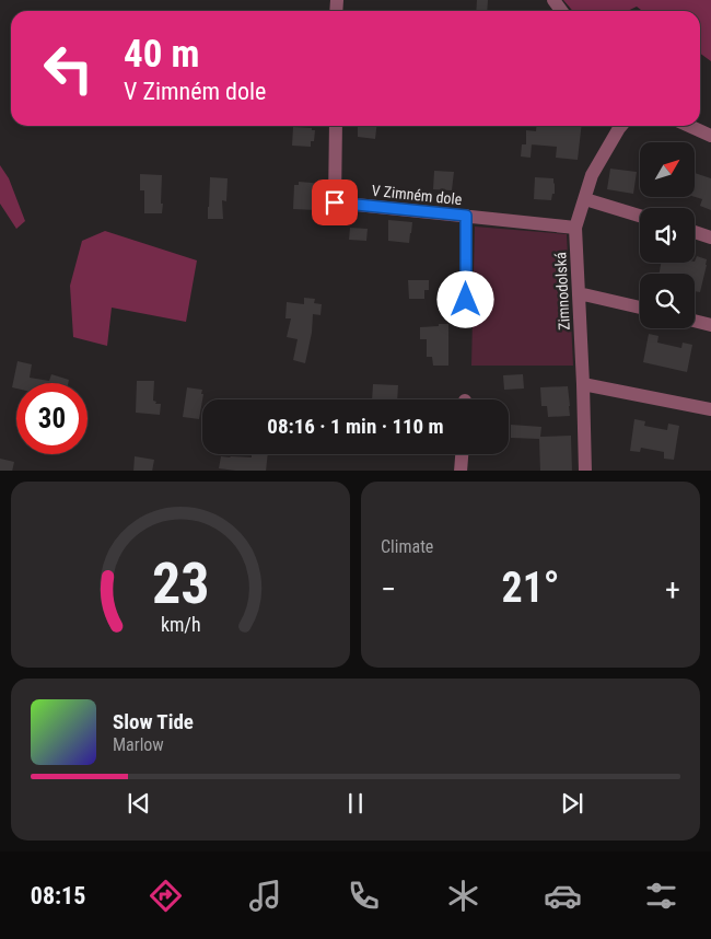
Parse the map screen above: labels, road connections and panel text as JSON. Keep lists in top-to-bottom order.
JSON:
{
  "streets": {
    "street": ["V Zimném dole", "Zimnodolská"]
  },
  "crossings": [
    ["V Zimném dole", "Zimnodolská"]
  ],
  "north": "top right",
  "page": {
    "turn": ["40 m", "V Zimném dole"],
    "limit": "30",
    "trip": "08:16 · 1 min · 110 m",
    "tile": "Climate",
    "heat": ["−", "21°", "+"],
    "song": ["Slow Tide", "Marlow"],
    "tabs": "08:15",
    "gauge": ["23", "km/h"]
  }
}
